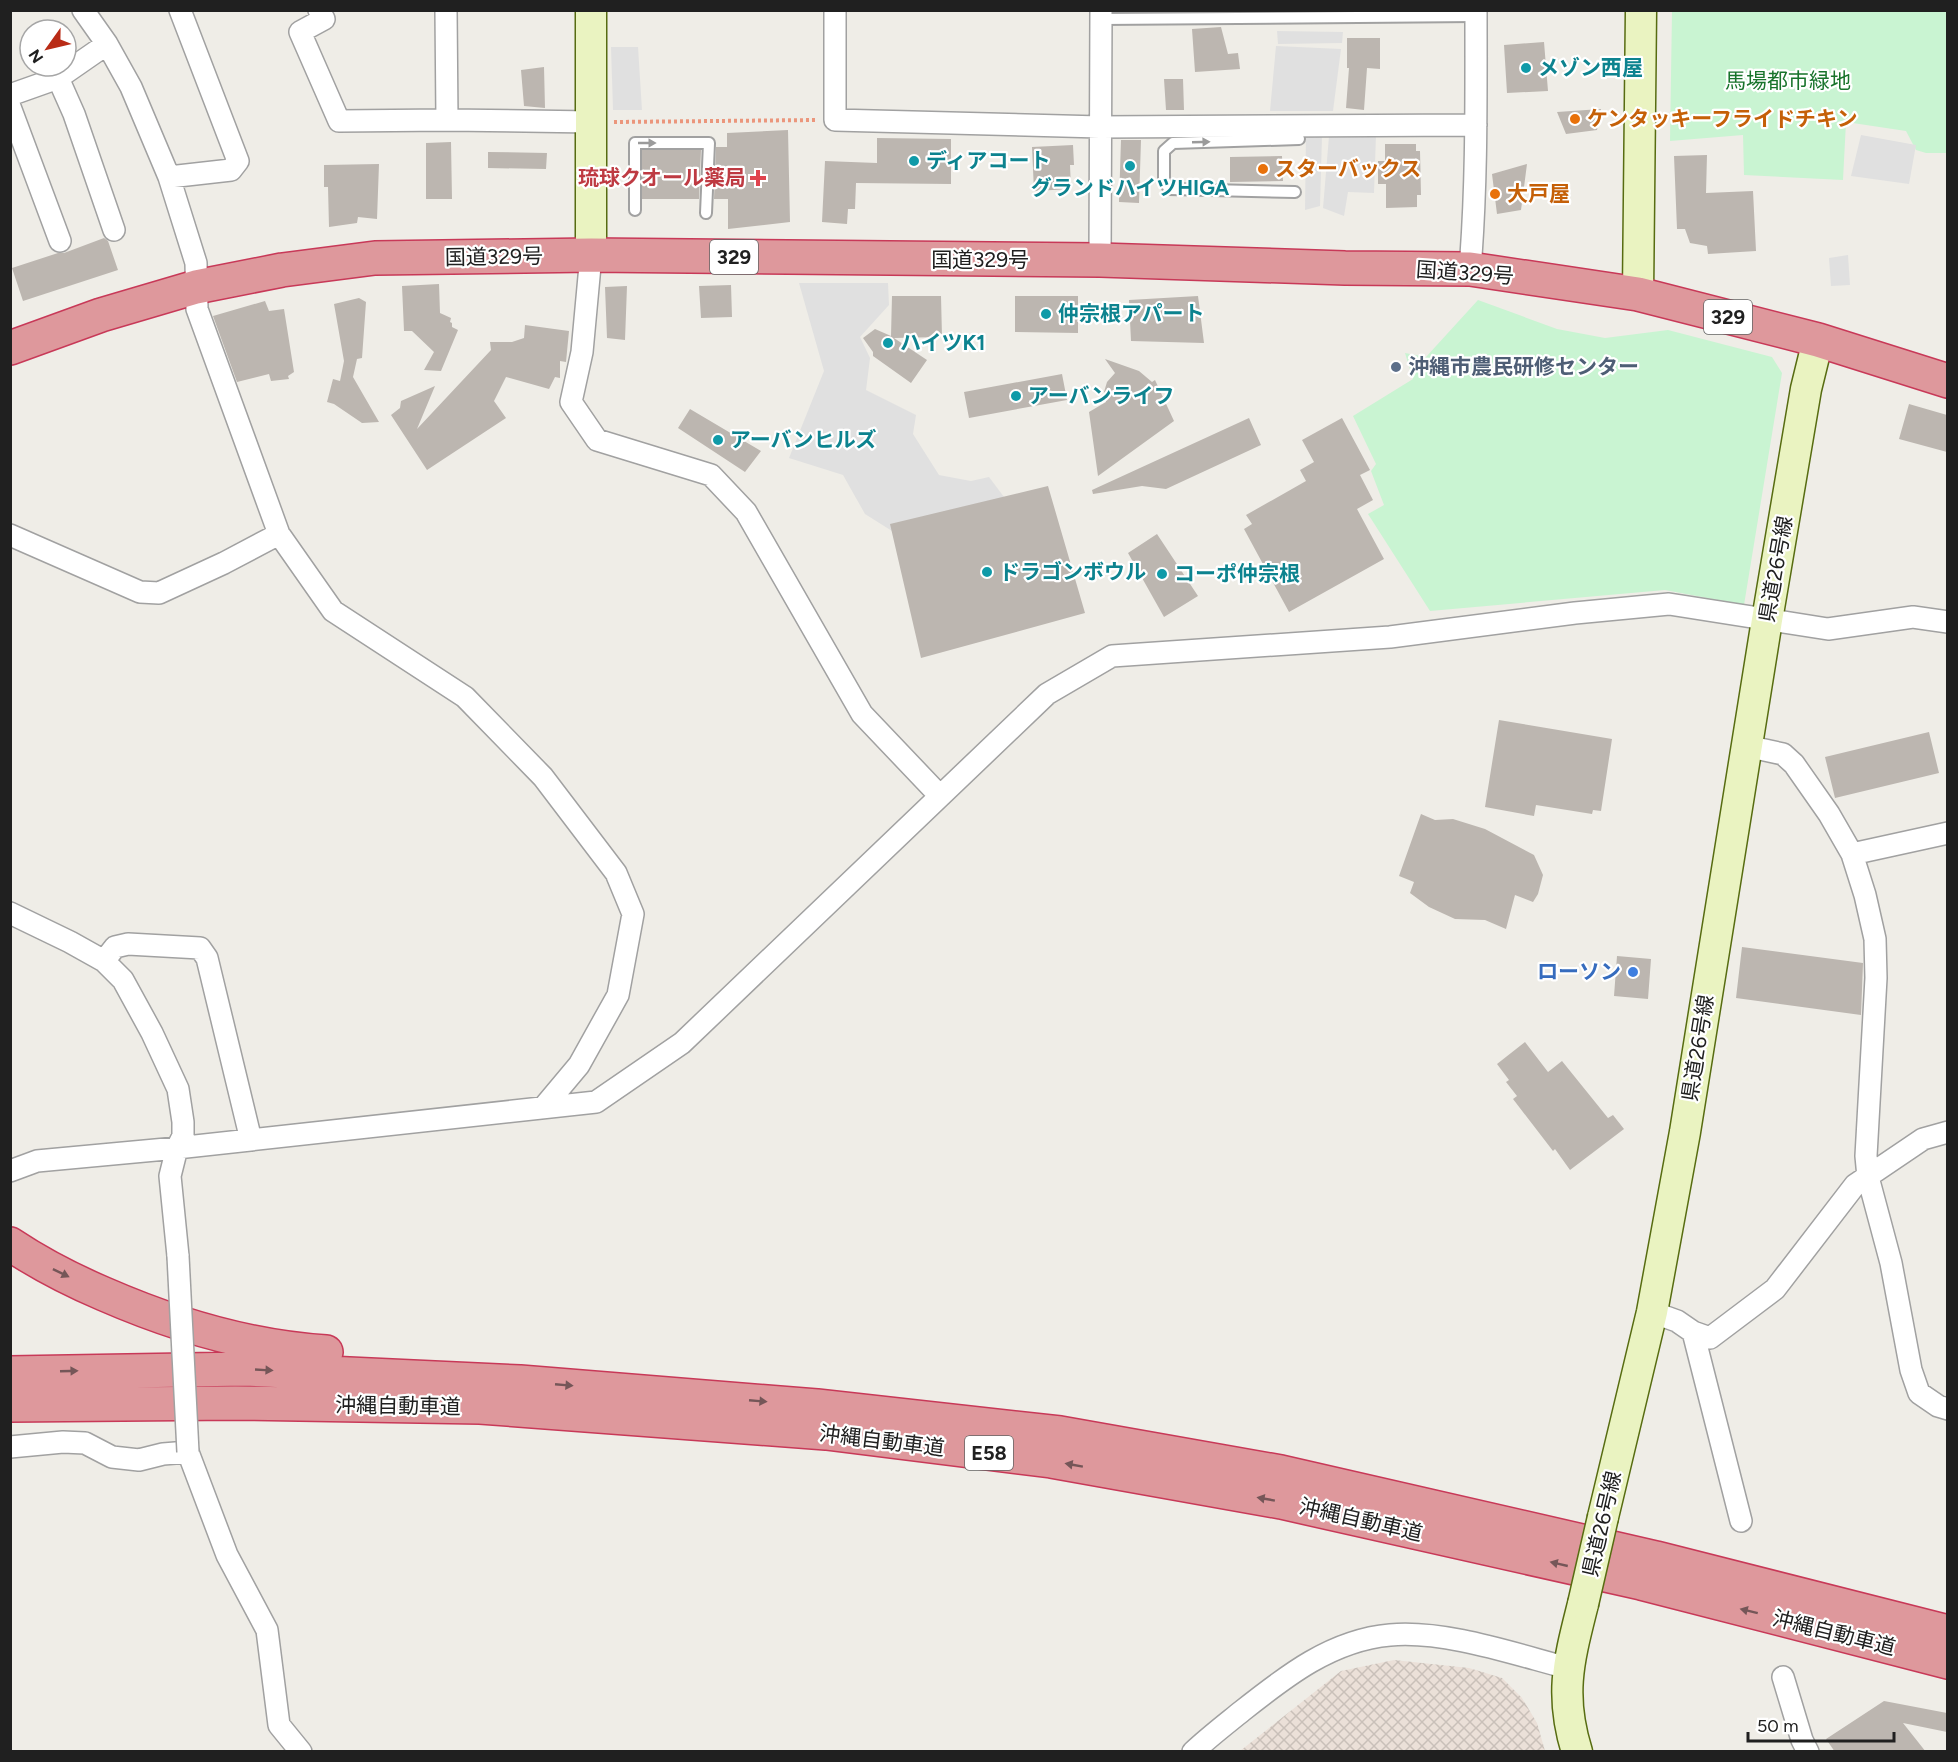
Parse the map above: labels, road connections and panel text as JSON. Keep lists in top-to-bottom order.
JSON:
{
  "streets": {
    "highway": [
      "国道329号",
      "329",
      "沖縄自動車道",
      "E58"
    ],
    "main road": ["県道26号線"]
  },
  "crossings": [
    ["国道329号", "県道26号線"]
  ],
  "parks": ["馬場都市緑地"],
  "places": {
    "other": [
      "メゾン西屋",
      "ケンタッキーフライドチキン",
      "ディアコート",
      "グランドハイツHIGA",
      "スターバックス",
      "大戸屋",
      "仲宗根アパート",
      "ハイツK1",
      "沖縄市農民研修センター",
      "アーバンライフ",
      "アーバンヒルズ",
      "ドラゴンボウル",
      "コーポ仲宗根",
      "ローソン"
    ],
    "health": ["琉球クオール薬局"]
  },
  "scale_bar": "50 m",
  "north": "bottom left"
}
